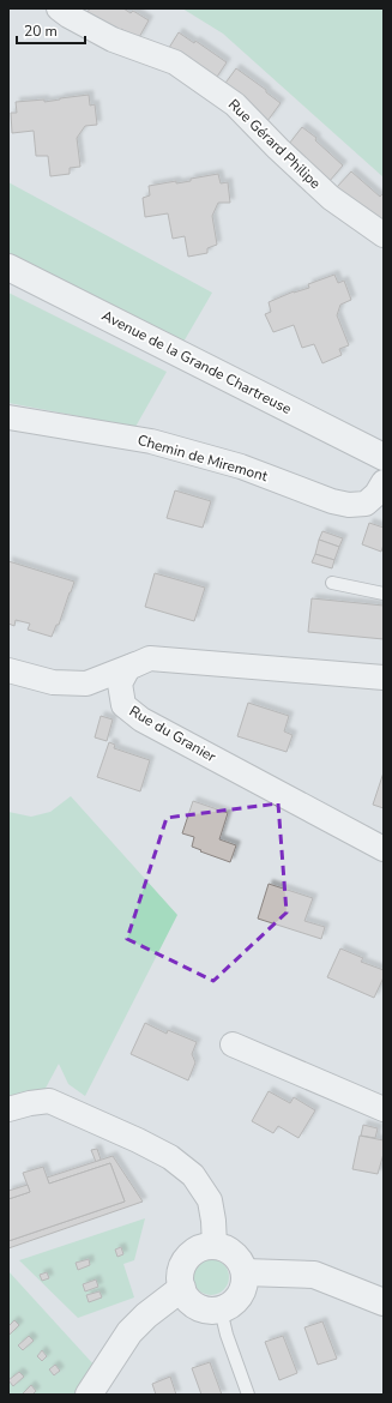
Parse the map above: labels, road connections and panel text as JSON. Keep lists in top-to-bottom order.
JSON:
{
  "streets": {
    "street": [
      "Rue Gérard Philipe",
      "Avenue de la Grande Chartreuse",
      "Chemin de Miremont",
      "Rue du Granier"
    ]
  },
  "scale_bar": "20 m"
}
